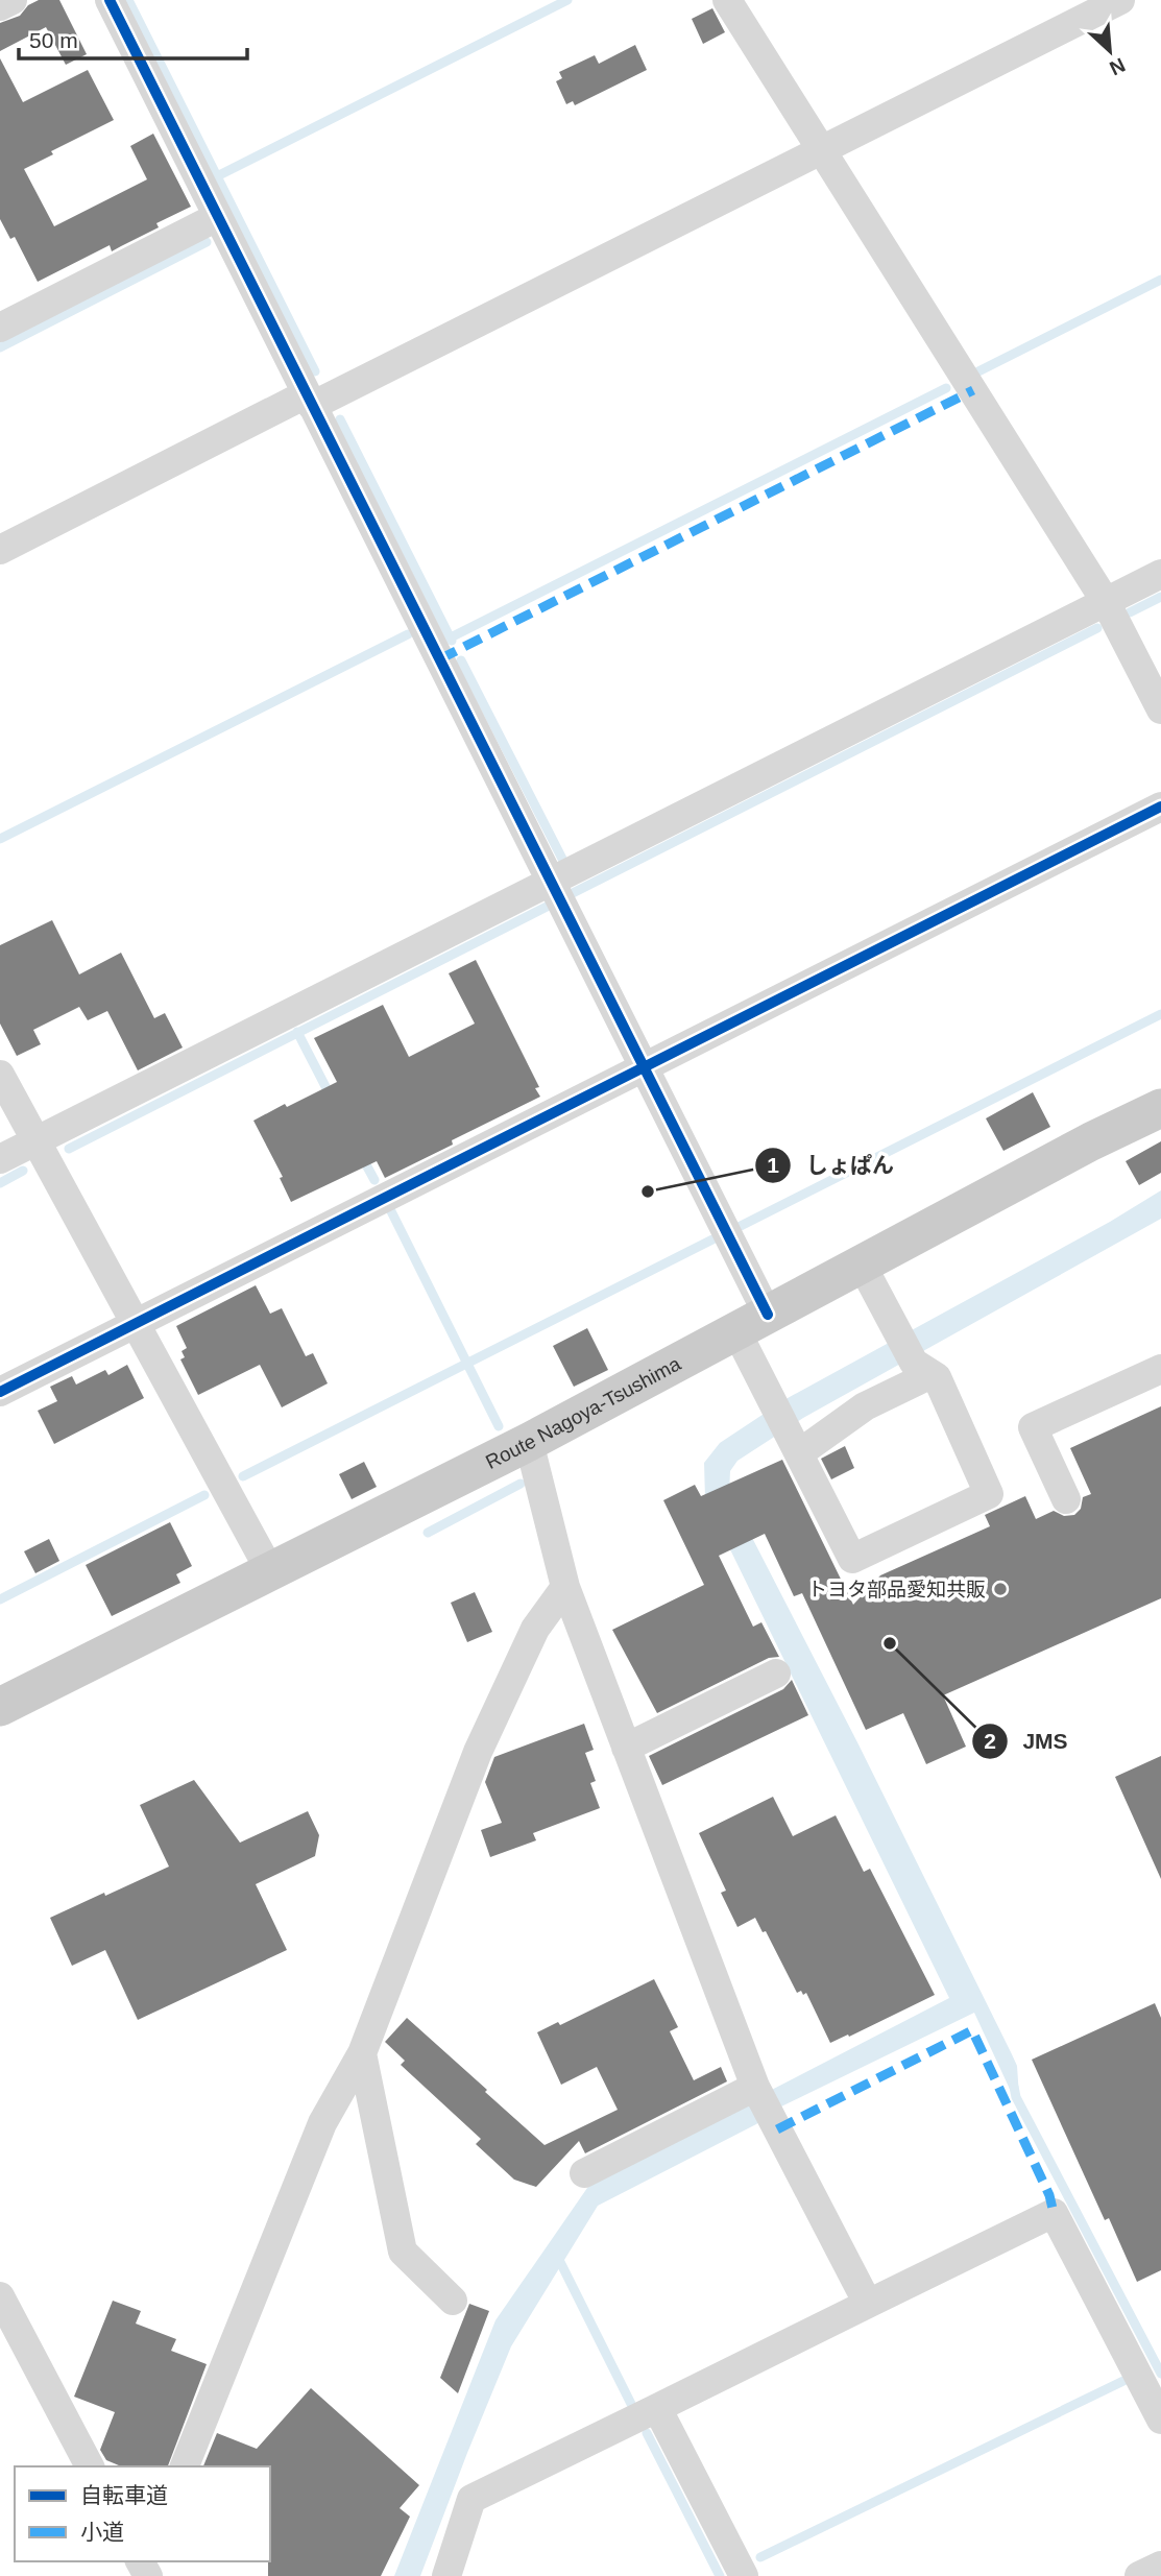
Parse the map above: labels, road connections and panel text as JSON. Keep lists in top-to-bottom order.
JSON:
{
  "streets": {
    "main road": ["Route Nagoya-Tsushima"]
  },
  "places": ["しょぱん", "トヨタ部品愛知共販", "JMS"],
  "legend": ["自転車道", "小道"],
  "scale_bar": "50 m",
  "north": "bottom right"
}
